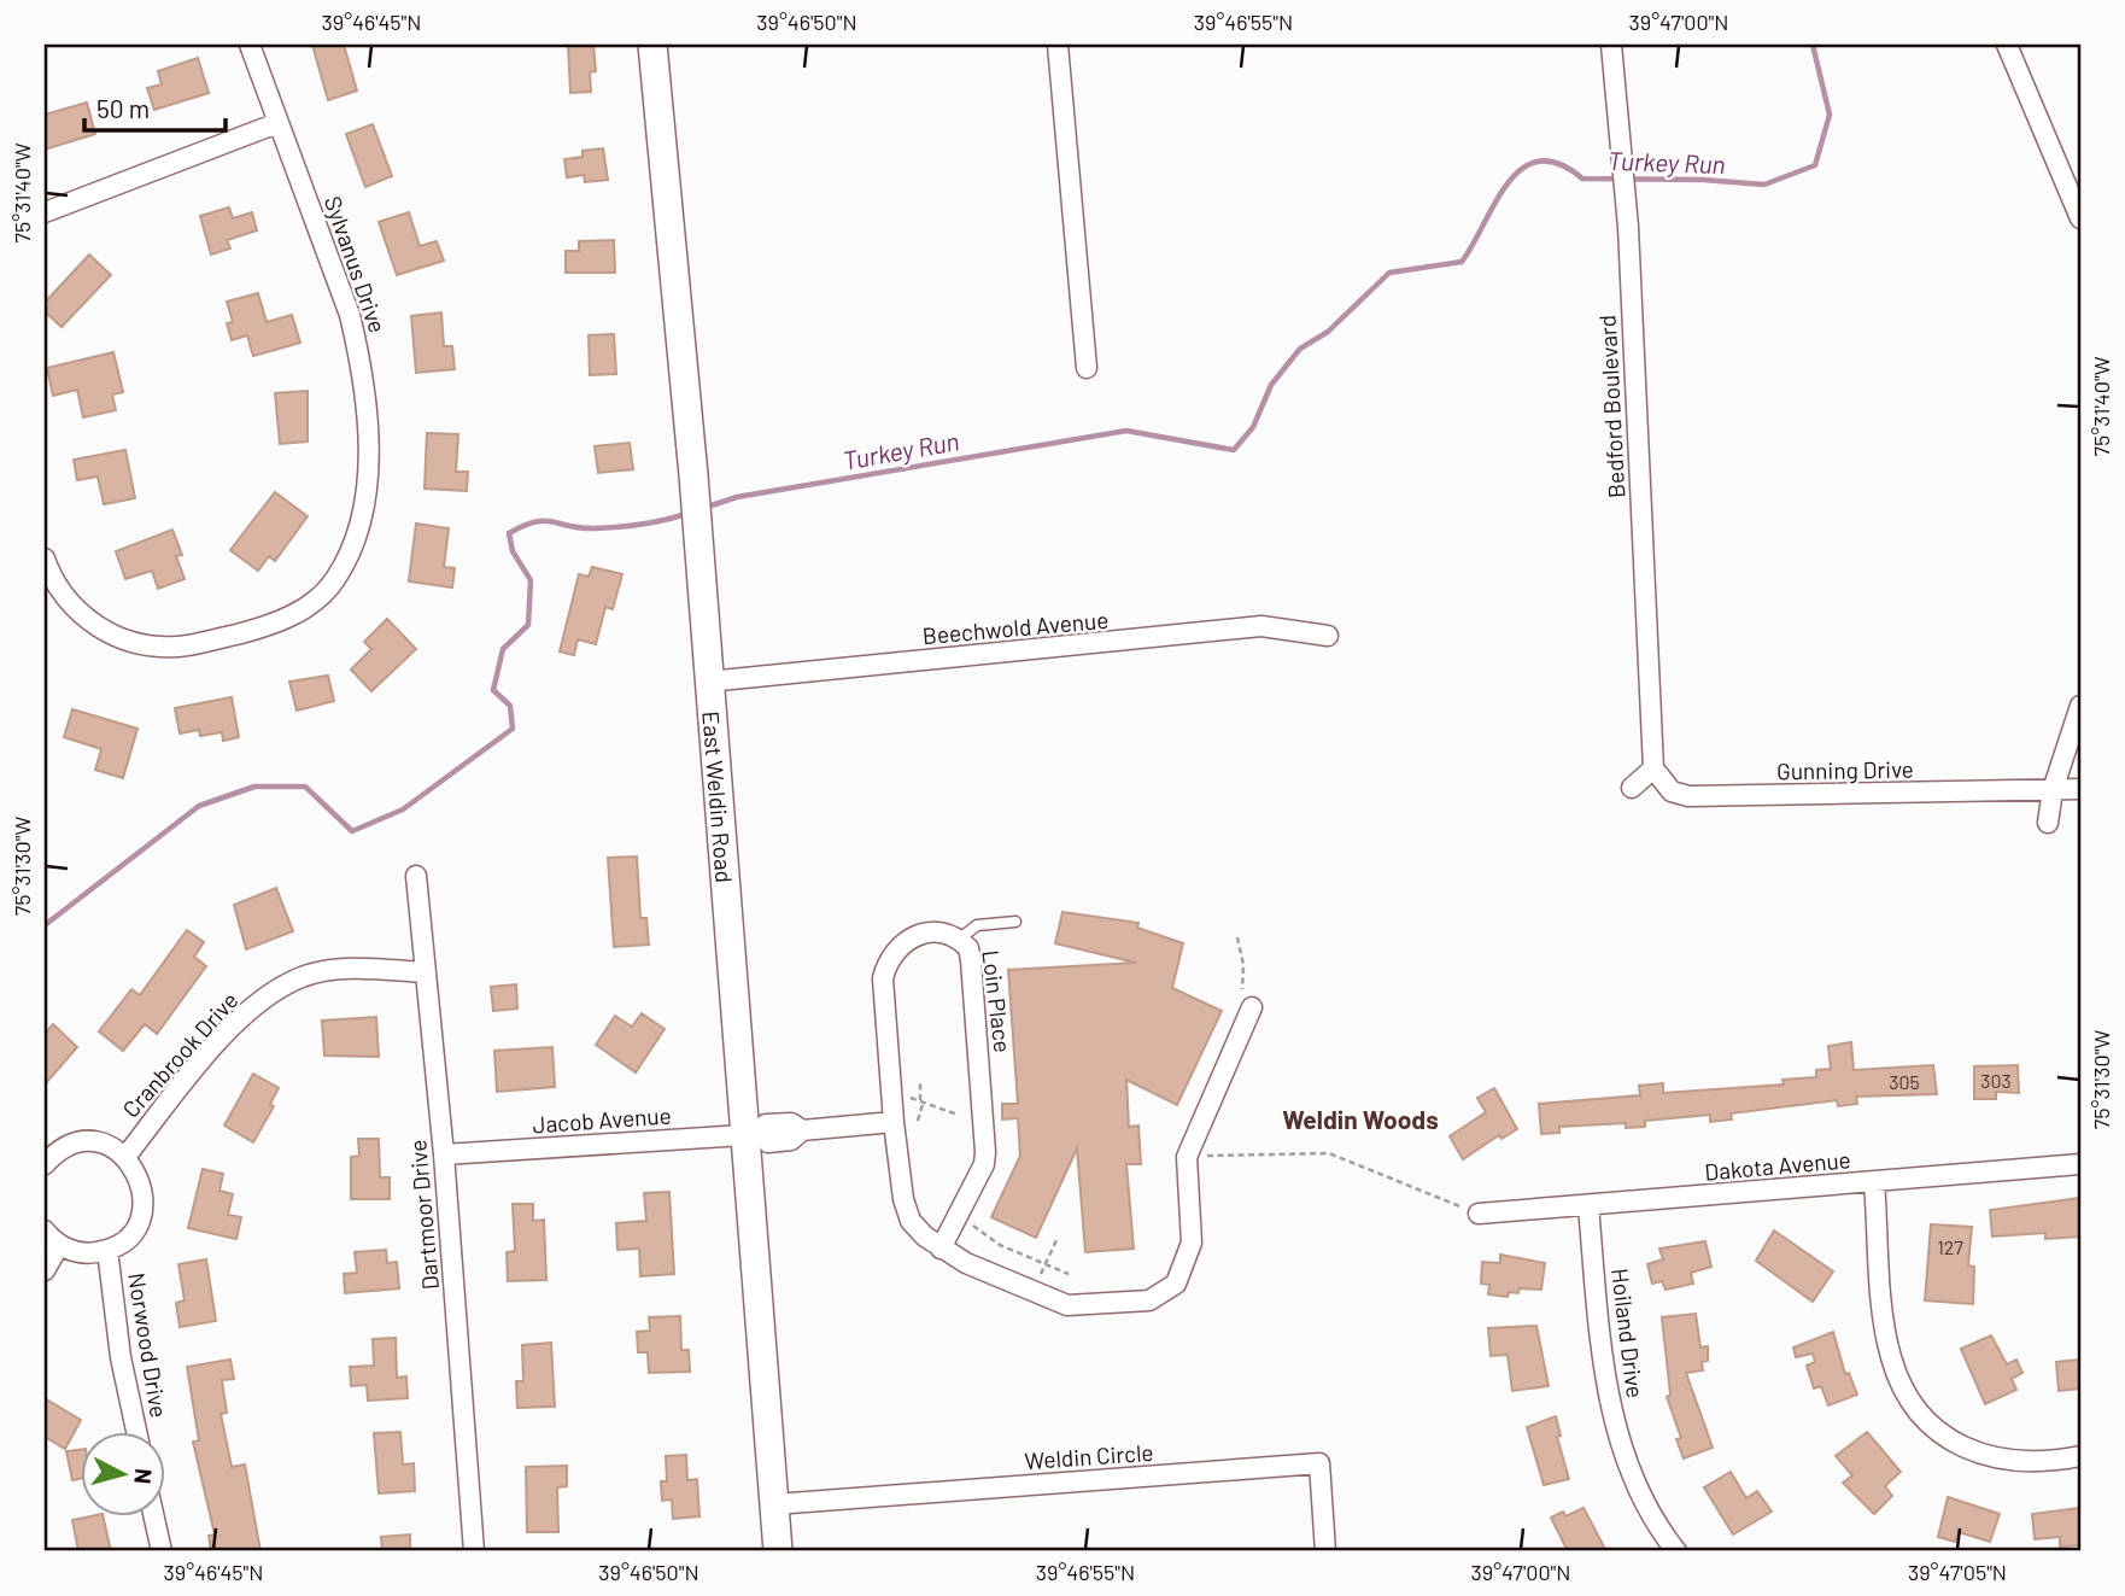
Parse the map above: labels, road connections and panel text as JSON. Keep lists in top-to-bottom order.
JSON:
{
  "streets": {
    "street": [
      "Sylvanus Drive",
      "Bedford Boulevard",
      "Beechwold Avenue",
      "Gunning Drive",
      "East Weldin Road",
      "Loin Place",
      "Cranbrook Drive",
      "Jacob Avenue",
      "Dakota Avenue",
      "Dartmoor Drive",
      "Hoiland Drive",
      "Norwood Drive",
      "Weldin Circle"
    ]
  },
  "crossings": [
    ["Bedford Boulevard", "Gunning Drive"],
    ["Beechwold Avenue", "East Weldin Road"],
    ["East Weldin Road", "Jacob Avenue"],
    ["East Weldin Road", "Weldin Circle"],
    ["Loin Place", "Jacob Avenue"],
    ["Cranbrook Drive", "Dartmoor Drive"],
    ["Jacob Avenue", "Dartmoor Drive"],
    ["Dakota Avenue", "Hoiland Drive"]
  ],
  "districts": ["Weldin Woods"],
  "water": ["Turkey Run"],
  "house_numbers": ["303", "305", "127"],
  "scale_bar": "50 m",
  "north": "right",
  "coordinates": [
    "39°46'45\"N",
    "39°46'50\"N",
    "39°46'55\"N",
    "39°47'00\"N",
    "75°31'40\"W",
    "75°31'30\"W",
    "39°47'05\"N"
  ]
}
